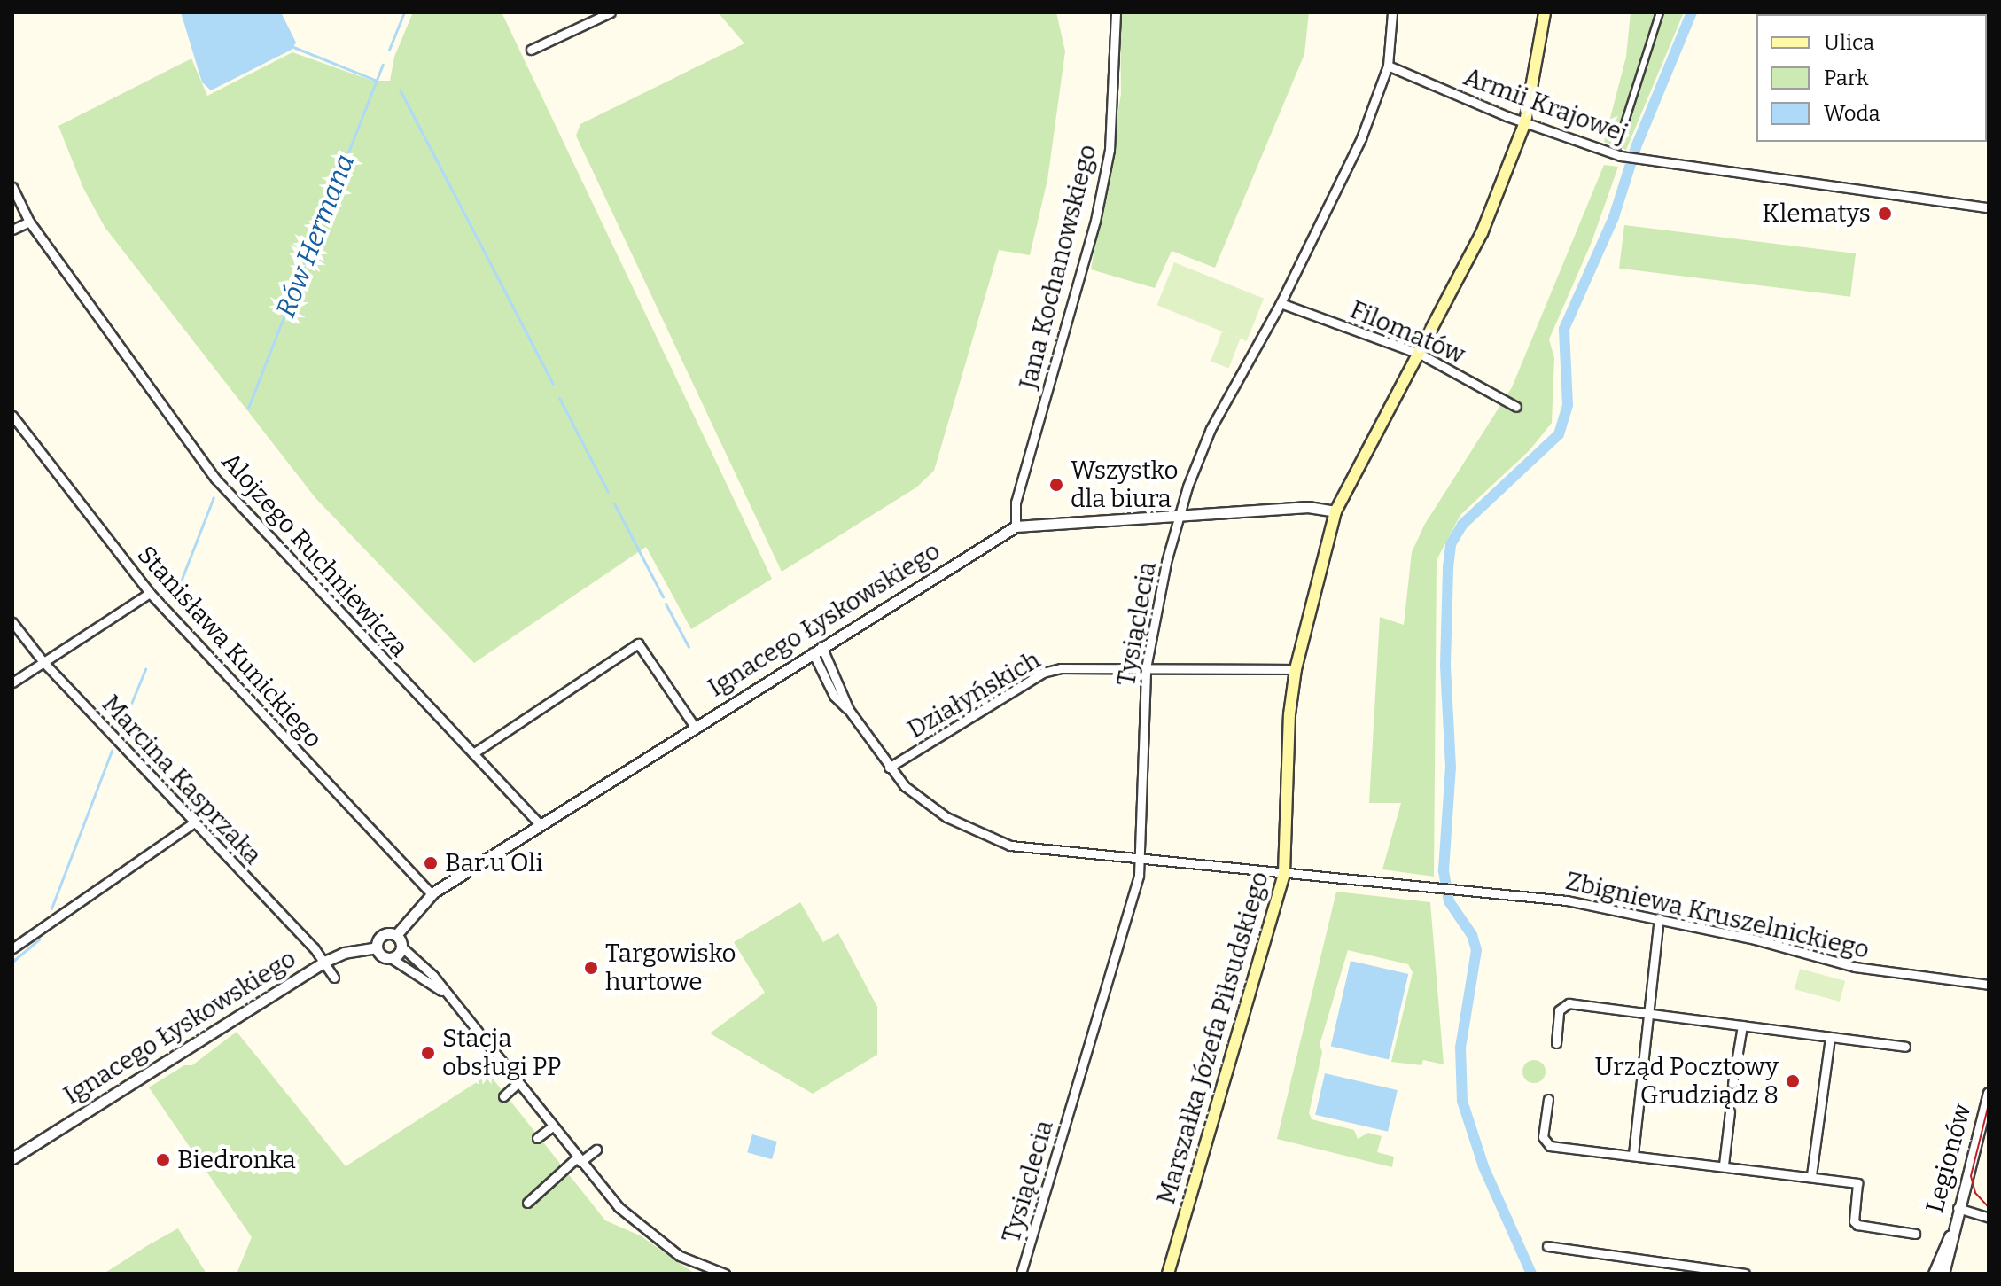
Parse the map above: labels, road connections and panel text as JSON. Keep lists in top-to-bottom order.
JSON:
{
  "streets": {
    "main road": ["Marszałka Józefa Piłsudskiego"],
    "street": [
      "Armii Krajowej",
      "Jana Kochanowskiego",
      "Filomatów",
      "Alojzego Ruchniewicza",
      "Ignacego Łyskowskiego",
      "Tysiąclecia",
      "Stanisława Kunickiego",
      "Działyńskich",
      "Marcina Kasprzaka",
      "Zbigniewa Kruszelnickiego",
      "Legionów"
    ]
  },
  "crossings": [
    ["Armii Krajowej", "Tysiąclecia"],
    ["Armii Krajowej", "Marszałka Józefa Piłsudskiego"],
    ["Jana Kochanowskiego", "Ignacego Łyskowskiego"],
    ["Filomatów", "Tysiąclecia"],
    ["Filomatów", "Marszałka Józefa Piłsudskiego"],
    ["Alojzego Ruchniewicza", "Ignacego Łyskowskiego"],
    ["Ignacego Łyskowskiego", "Tysiąclecia"],
    ["Ignacego Łyskowskiego", "Stanisława Kunickiego"],
    ["Ignacego Łyskowskiego", "Marcina Kasprzaka"],
    ["Ignacego Łyskowskiego", "Zbigniewa Kruszelnickiego"],
    ["Ignacego Łyskowskiego", "Marszałka Józefa Piłsudskiego"],
    ["Tysiąclecia", "Działyńskich"],
    ["Tysiąclecia", "Zbigniewa Kruszelnickiego"],
    ["Działyńskich", "Zbigniewa Kruszelnickiego"],
    ["Działyńskich", "Marszałka Józefa Piłsudskiego"],
    ["Zbigniewa Kruszelnickiego", "Marszałka Józefa Piłsudskiego"]
  ],
  "water": ["Rów Hermana"],
  "places": [
    "Klematys",
    "Wszystko dla biura",
    "Bar u Oli",
    "Targowisko hurtowe",
    "Stacja obsługi PP",
    "Urząd Pocztowy Grudziądz 8",
    "Biedronka"
  ],
  "legend": ["Ulica", "Park", "Woda"]
}
